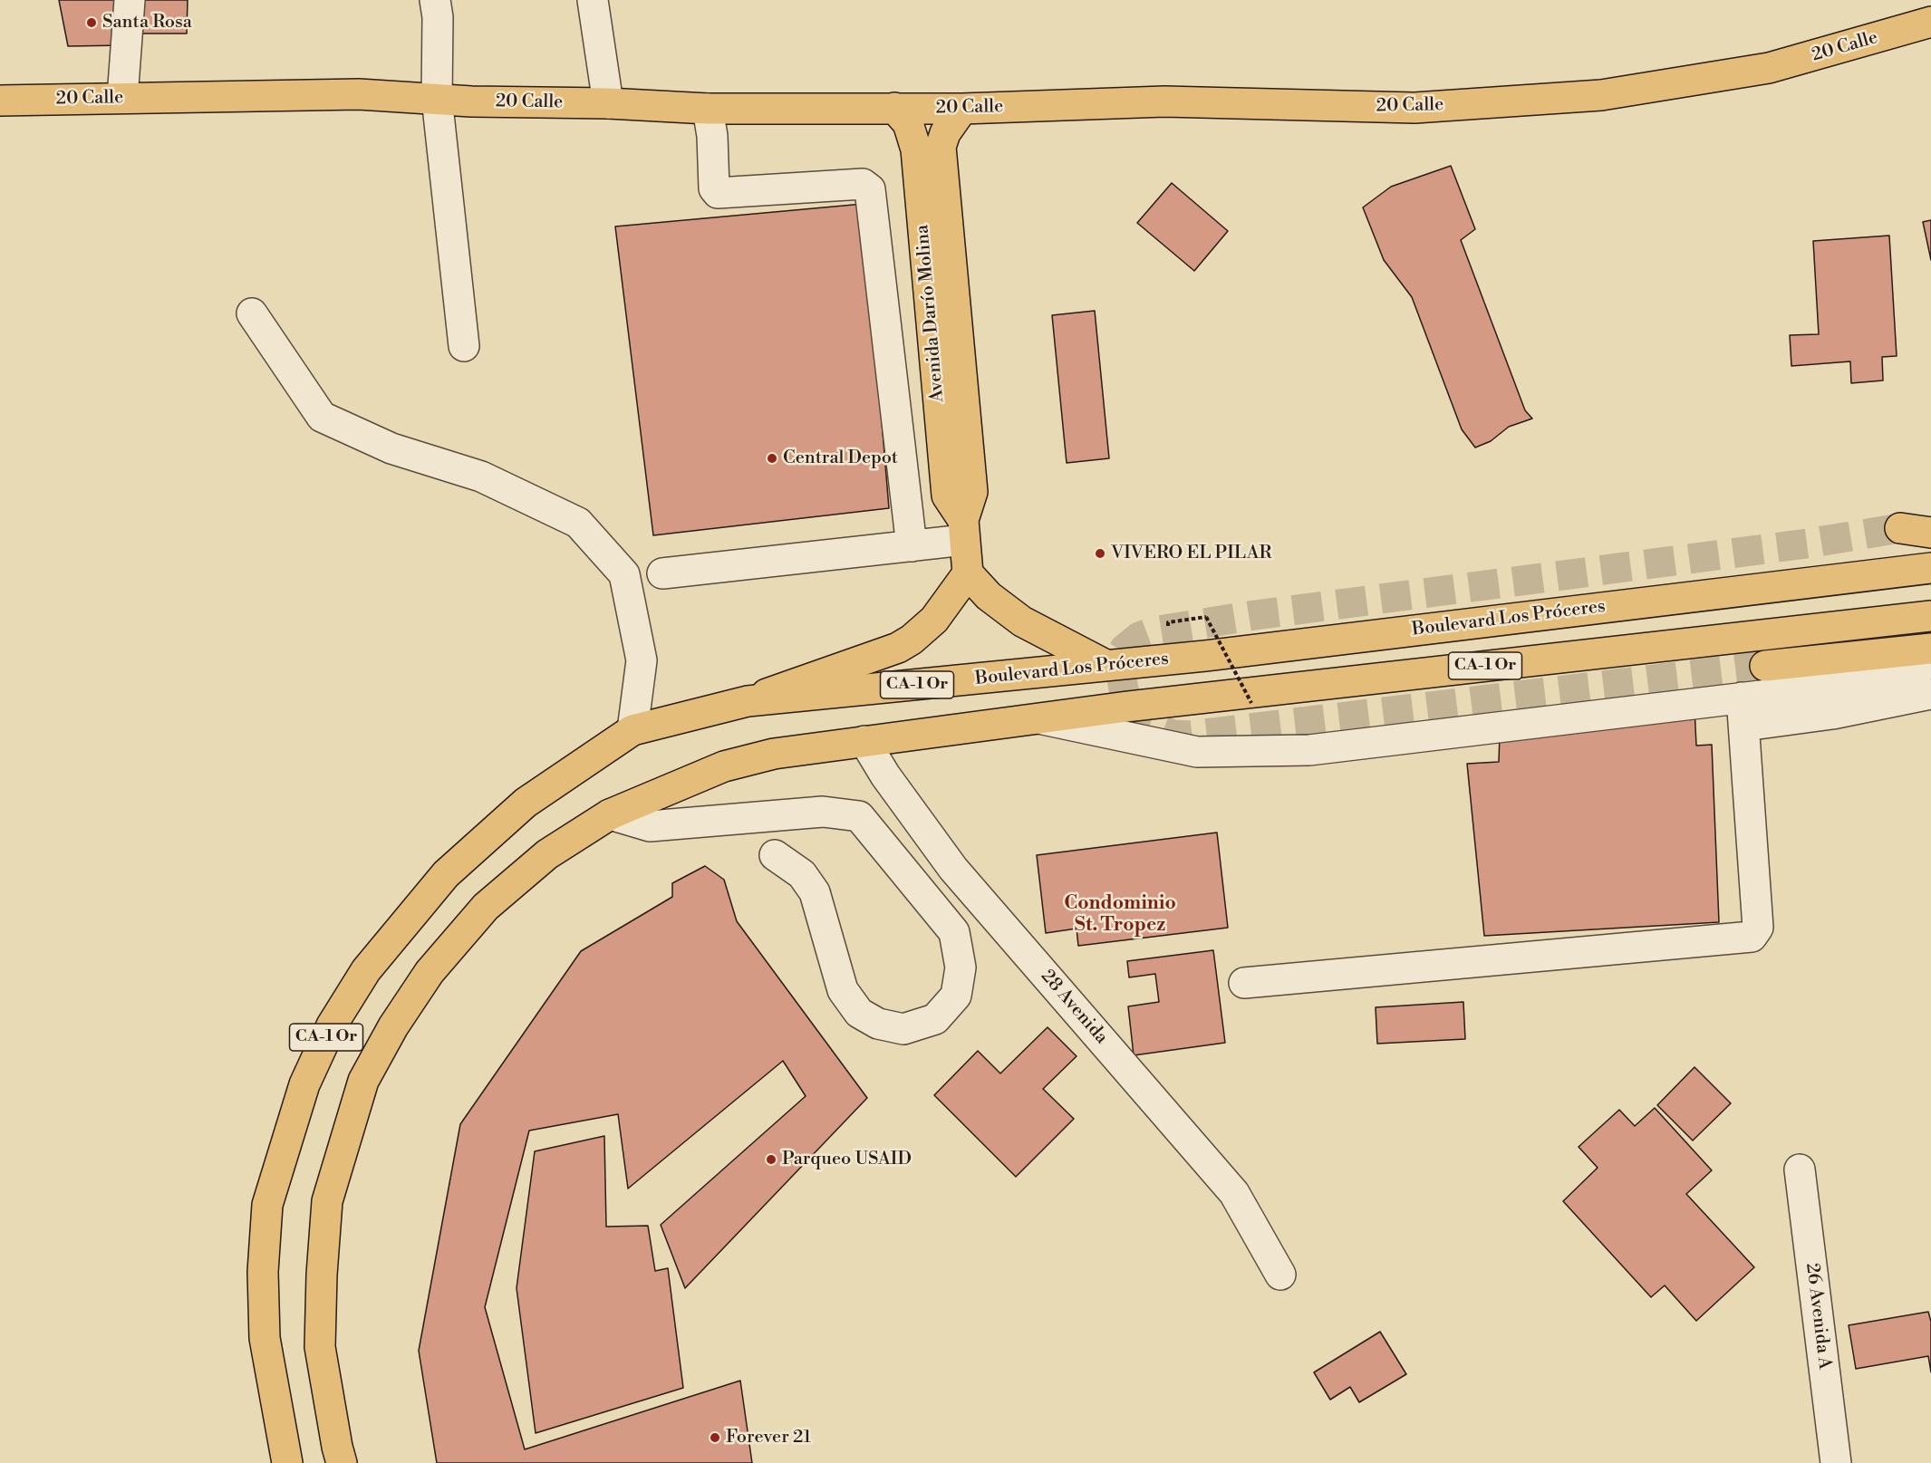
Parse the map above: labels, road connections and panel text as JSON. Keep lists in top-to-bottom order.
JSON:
{
  "streets": {
    "main road": [
      "20 Calle",
      "Avenida Darío Molina",
      "Boulevard Los Próceres",
      "CA-1 Or"
    ],
    "street": ["28 Avenida", "26 Avenida A"]
  },
  "crossings": [
    ["20 Calle", "Avenida Darío Molina"],
    ["CA-1 Or", "28 Avenida"]
  ],
  "districts": ["Condominio St. Tropez"],
  "places": [
    "Santa Rosa",
    "Central Depot",
    "VIVERO EL PILAR",
    "Parqueo USAID",
    "Forever 21"
  ]
}
